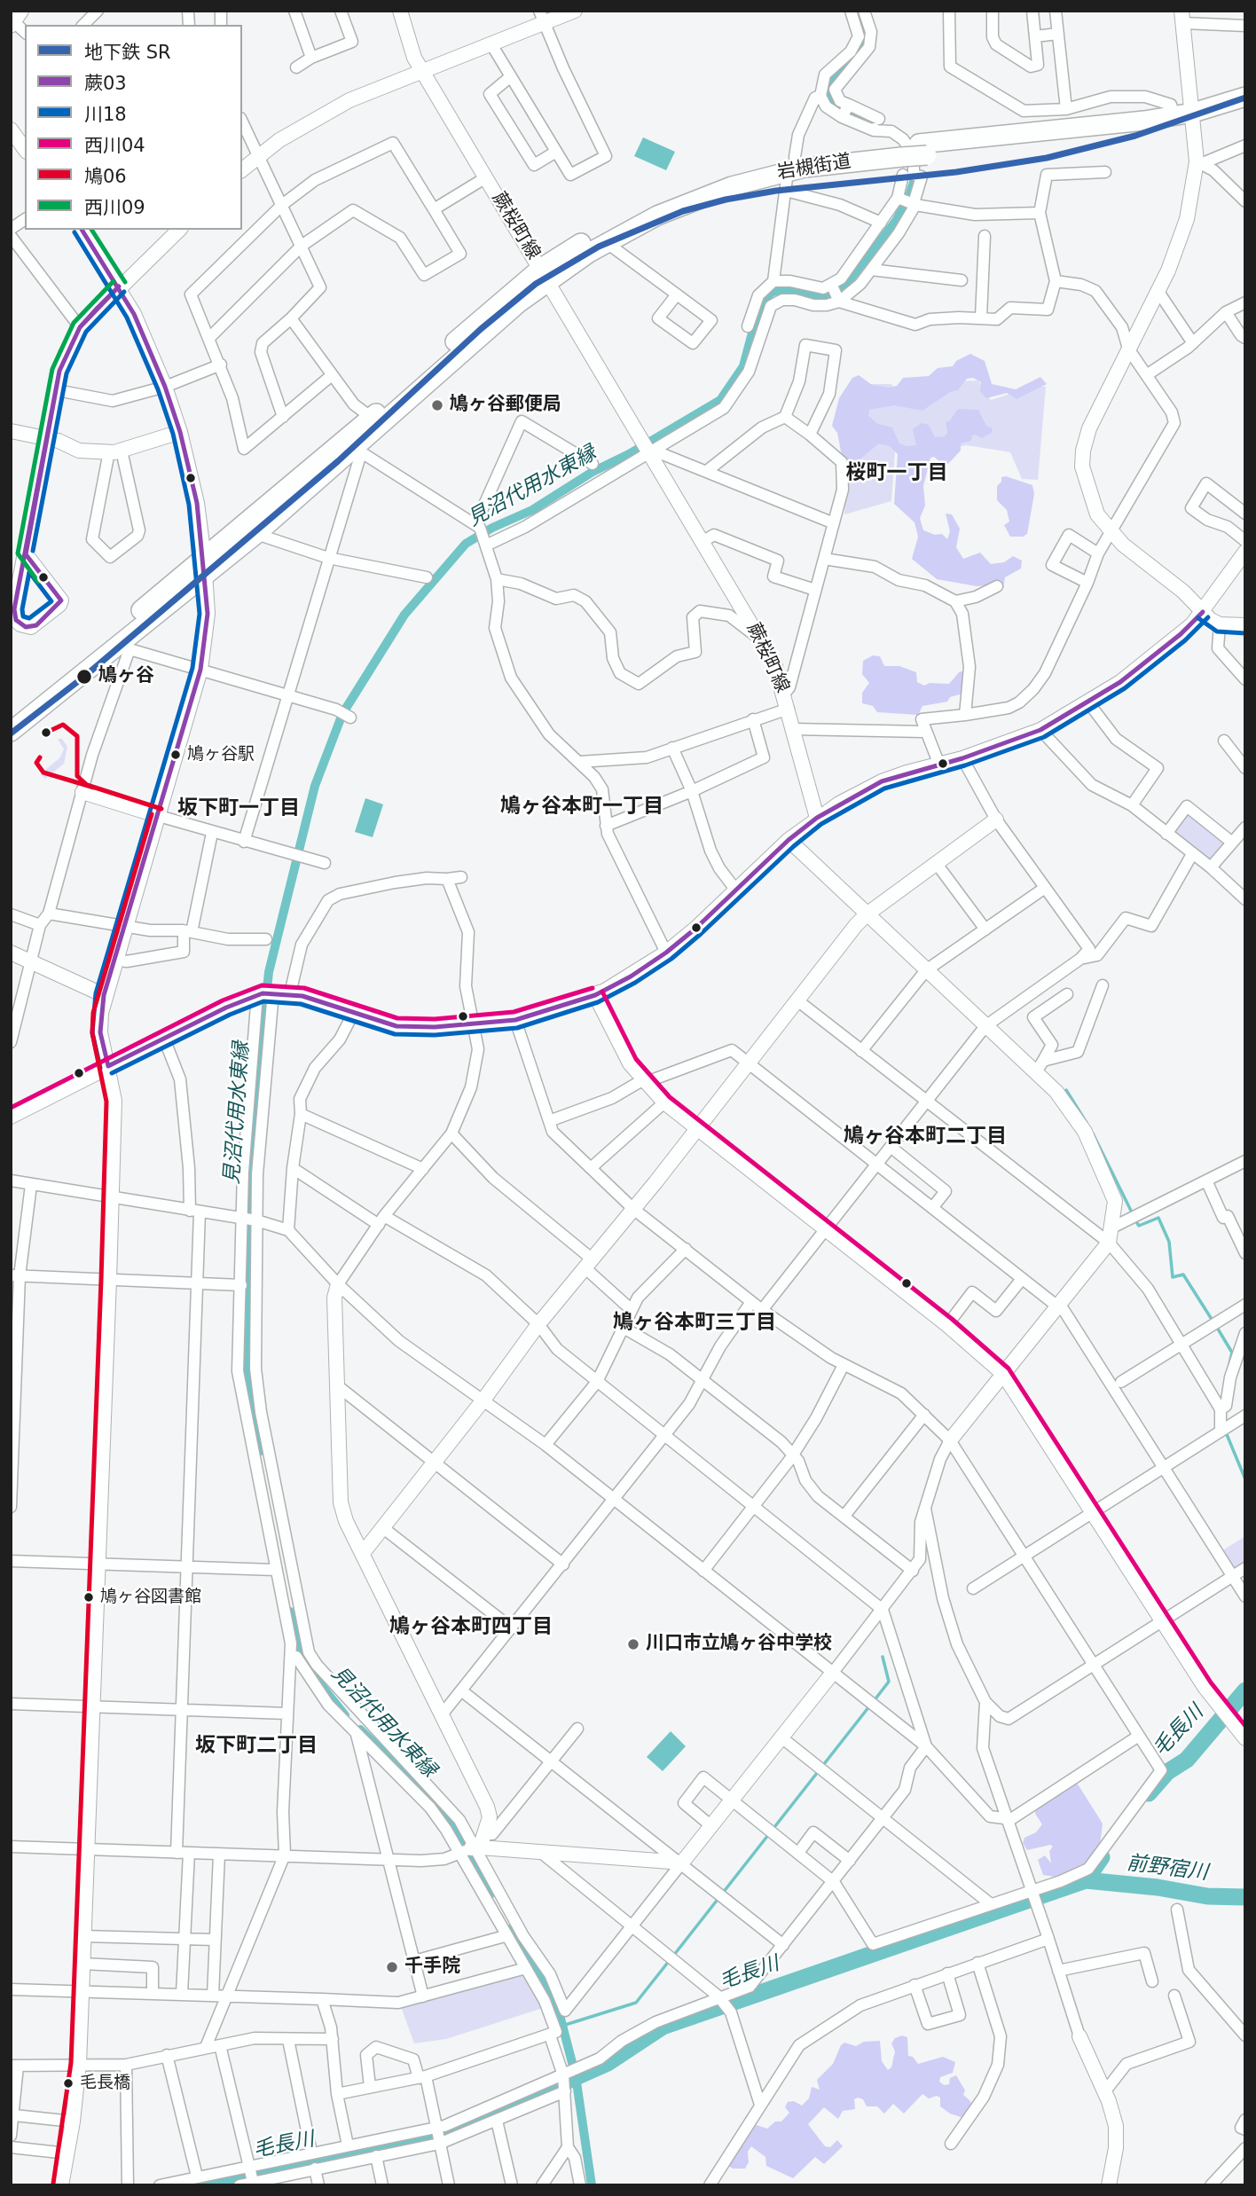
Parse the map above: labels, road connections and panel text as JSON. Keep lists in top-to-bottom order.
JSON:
{
  "streets": {
    "highway": ["岩槻街道"],
    "street": ["蕨桜町線"]
  },
  "crossings": [
    ["岩槻街道", "蕨桜町線"]
  ],
  "districts": [
    "桜町一丁目",
    "鳩ヶ谷本町一丁目",
    "坂下町一丁目",
    "鳩ヶ谷本町二丁目",
    "鳩ヶ谷本町三丁目",
    "鳩ヶ谷本町四丁目",
    "坂下町二丁目"
  ],
  "water": ["見沼代用水東縁", "毛長川", "前野宿川"],
  "places": [
    "鳩ヶ谷郵便局",
    "鳩ヶ谷",
    "鳩ヶ谷駅",
    "鳩ヶ谷図書館",
    "川口市立鳩ヶ谷中学校",
    "千手院",
    "毛長橋"
  ],
  "lines": [
    "metro line SR",
    "transit line 蕨03",
    "transit line 西川09",
    "transit line 川18",
    "transit line 鳩06",
    "transit line 西川04"
  ],
  "legend": [
    "地下鉄 SR",
    "蕨03",
    "川18",
    "西川04",
    "鳩06",
    "西川09"
  ]
}
